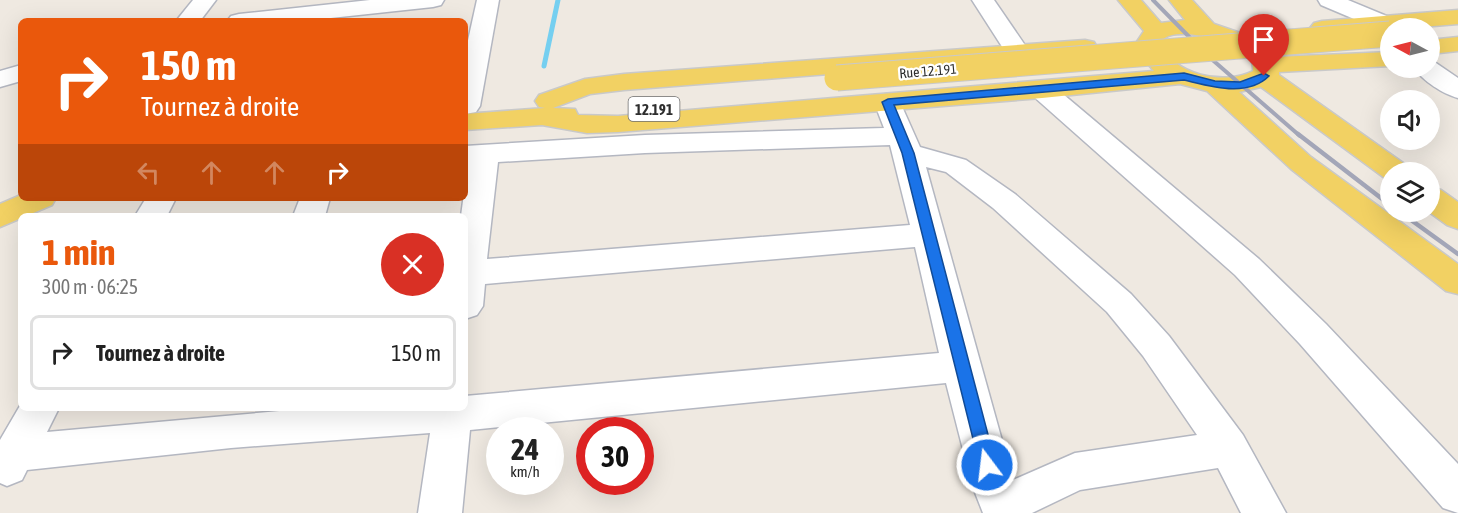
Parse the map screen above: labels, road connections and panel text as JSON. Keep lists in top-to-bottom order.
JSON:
{
  "streets": {
    "main road": ["Rue 12.191", "12.191"]
  },
  "north": "left",
  "page": {
    "turn": ["150 m", "Tournez à droite"],
    "heading": ["1 min", "300 m · 06:25"],
    "list": [
      {
        "name": "Tournez à droite",
        "value": "150 m"
      }
    ],
    "speed": "24 km/h",
    "limit": "30"
  }
}
